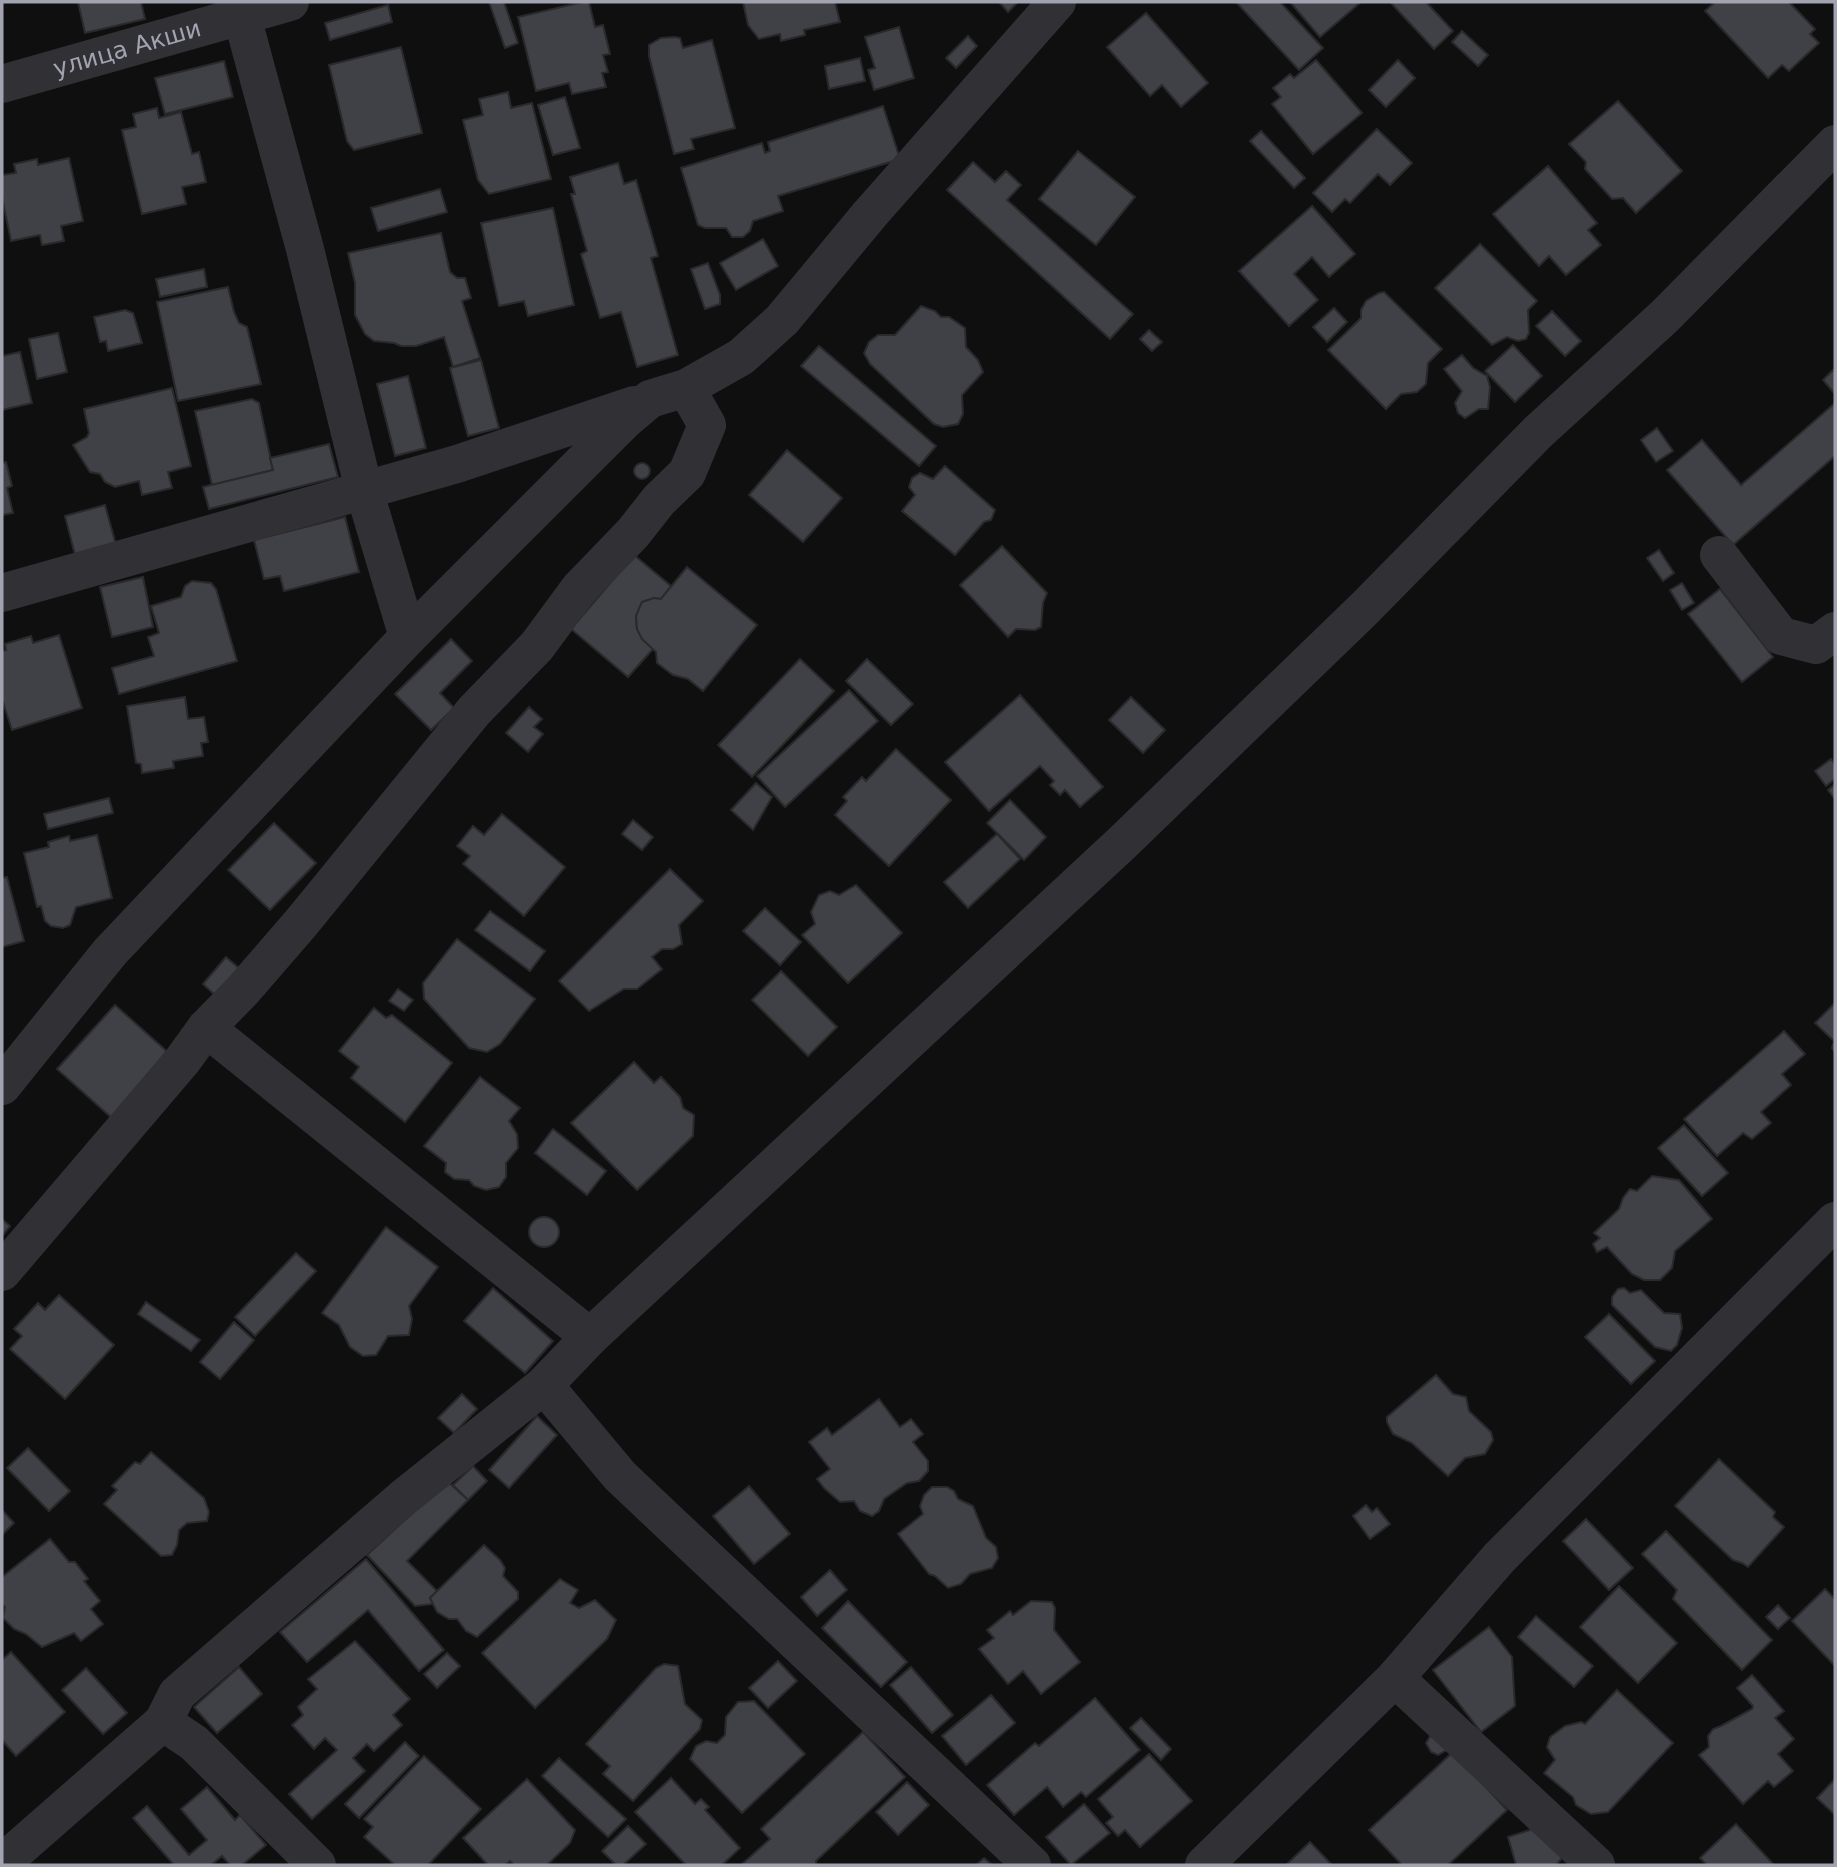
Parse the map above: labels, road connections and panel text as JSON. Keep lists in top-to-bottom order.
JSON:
{
  "streets": {
    "street": ["улица Акши"]
  }
}
